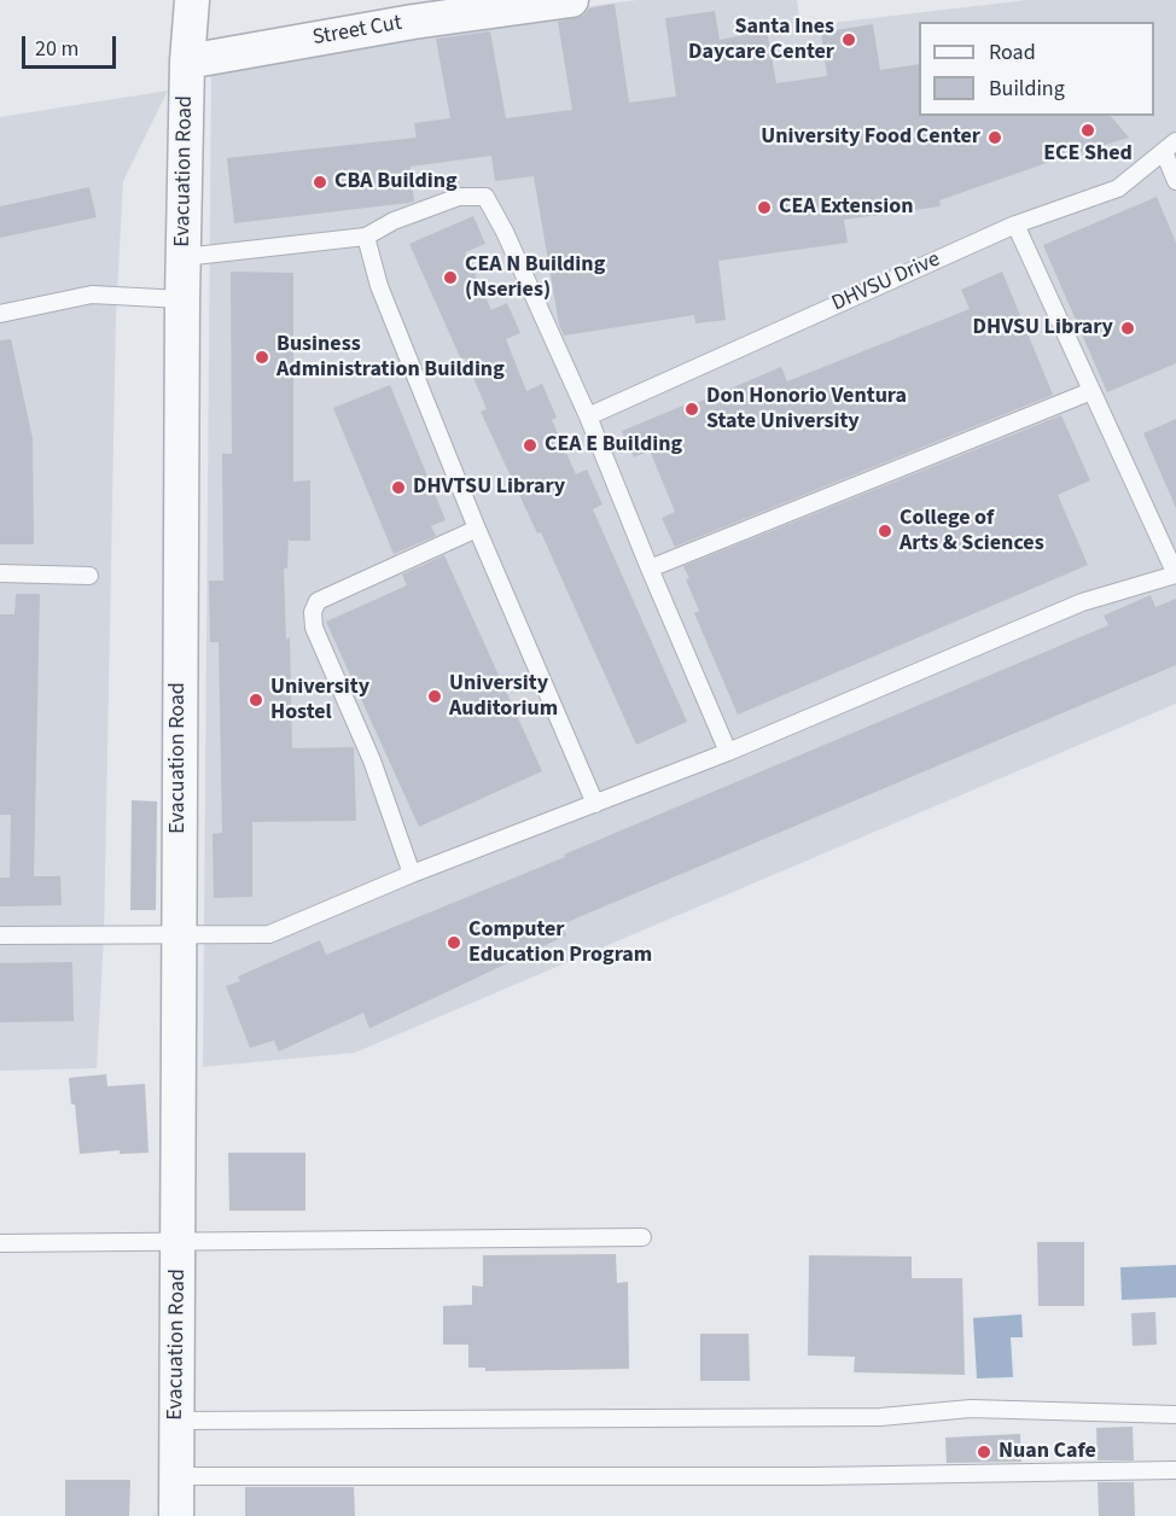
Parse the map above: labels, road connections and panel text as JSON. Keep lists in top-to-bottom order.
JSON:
{
  "streets": {
    "street": ["Street Cut", "Evacuation Road"],
    "lane": ["DHVSU Drive"]
  },
  "crossings": [
    ["Street Cut", "Evacuation Road"]
  ],
  "places": [
    "Santa Ines Daycare Center",
    "ECE Shed",
    "University Food Center",
    "CBA Building",
    "CEA Extension",
    "CEA N Building (Nseries)",
    "DHVSU Library",
    "Business Administration Building",
    "Don Honorio Ventura State University",
    "CEA E Building",
    "DHVTSU Library",
    "College of Arts & Sciences",
    "University Auditorium",
    "University Hostel",
    "Computer Education Program",
    "Nuan Cafe"
  ],
  "legend": ["Road", "Building"],
  "scale_bar": "20 m"
}
